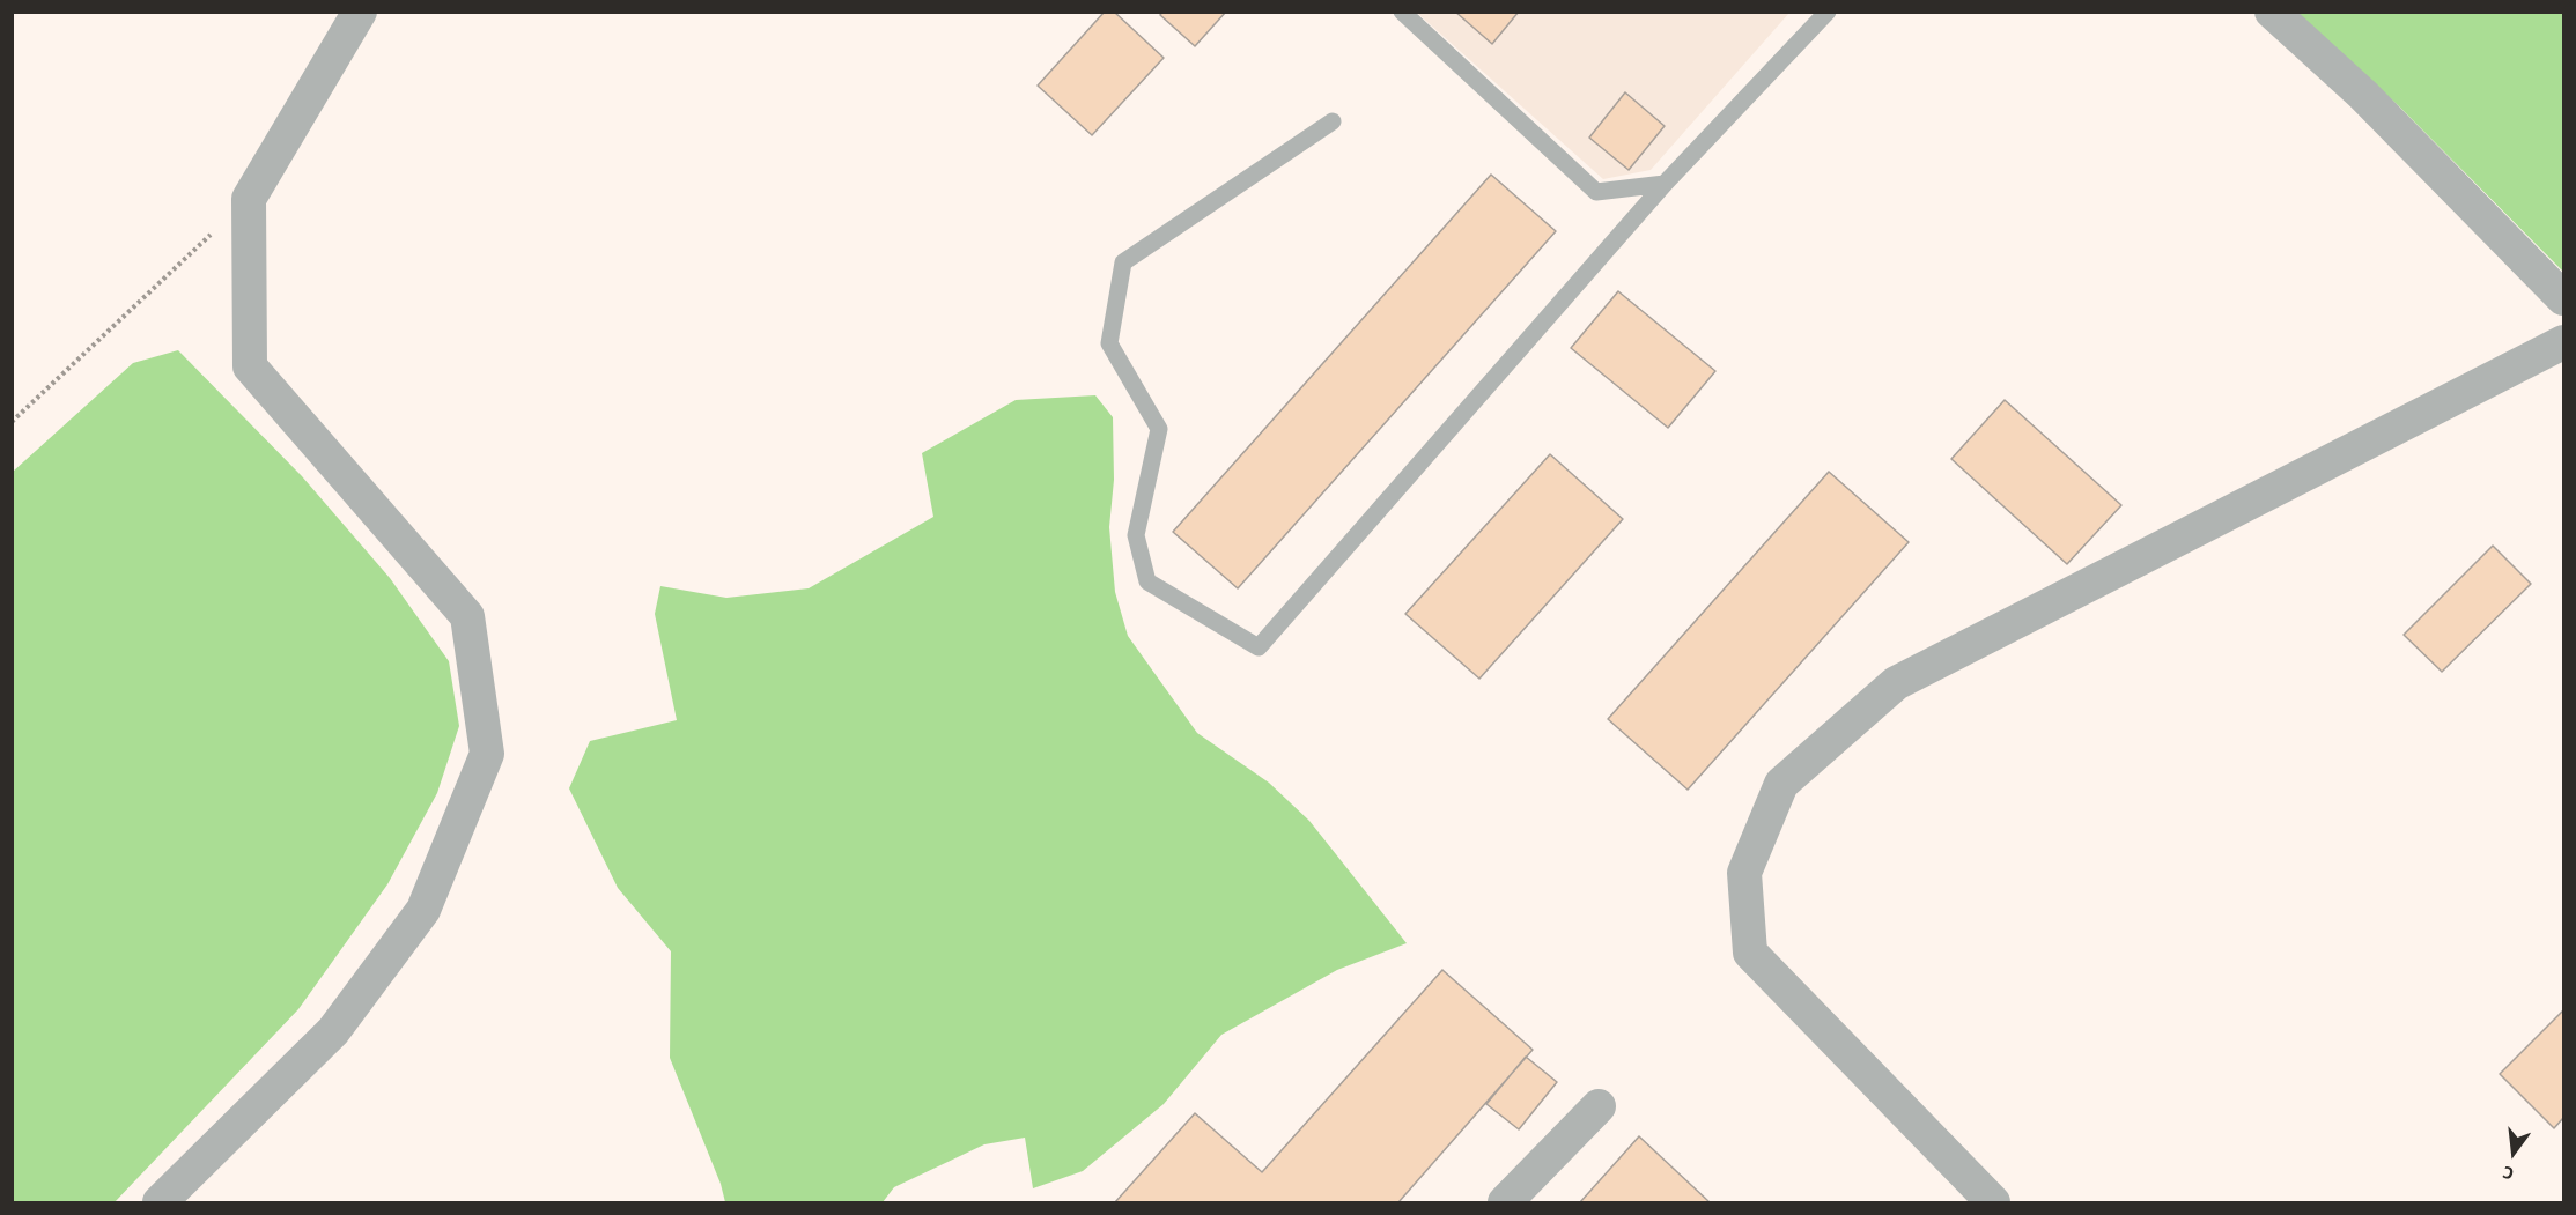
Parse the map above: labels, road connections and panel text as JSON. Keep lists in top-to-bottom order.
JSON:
{
  "north": "bottom"
}
